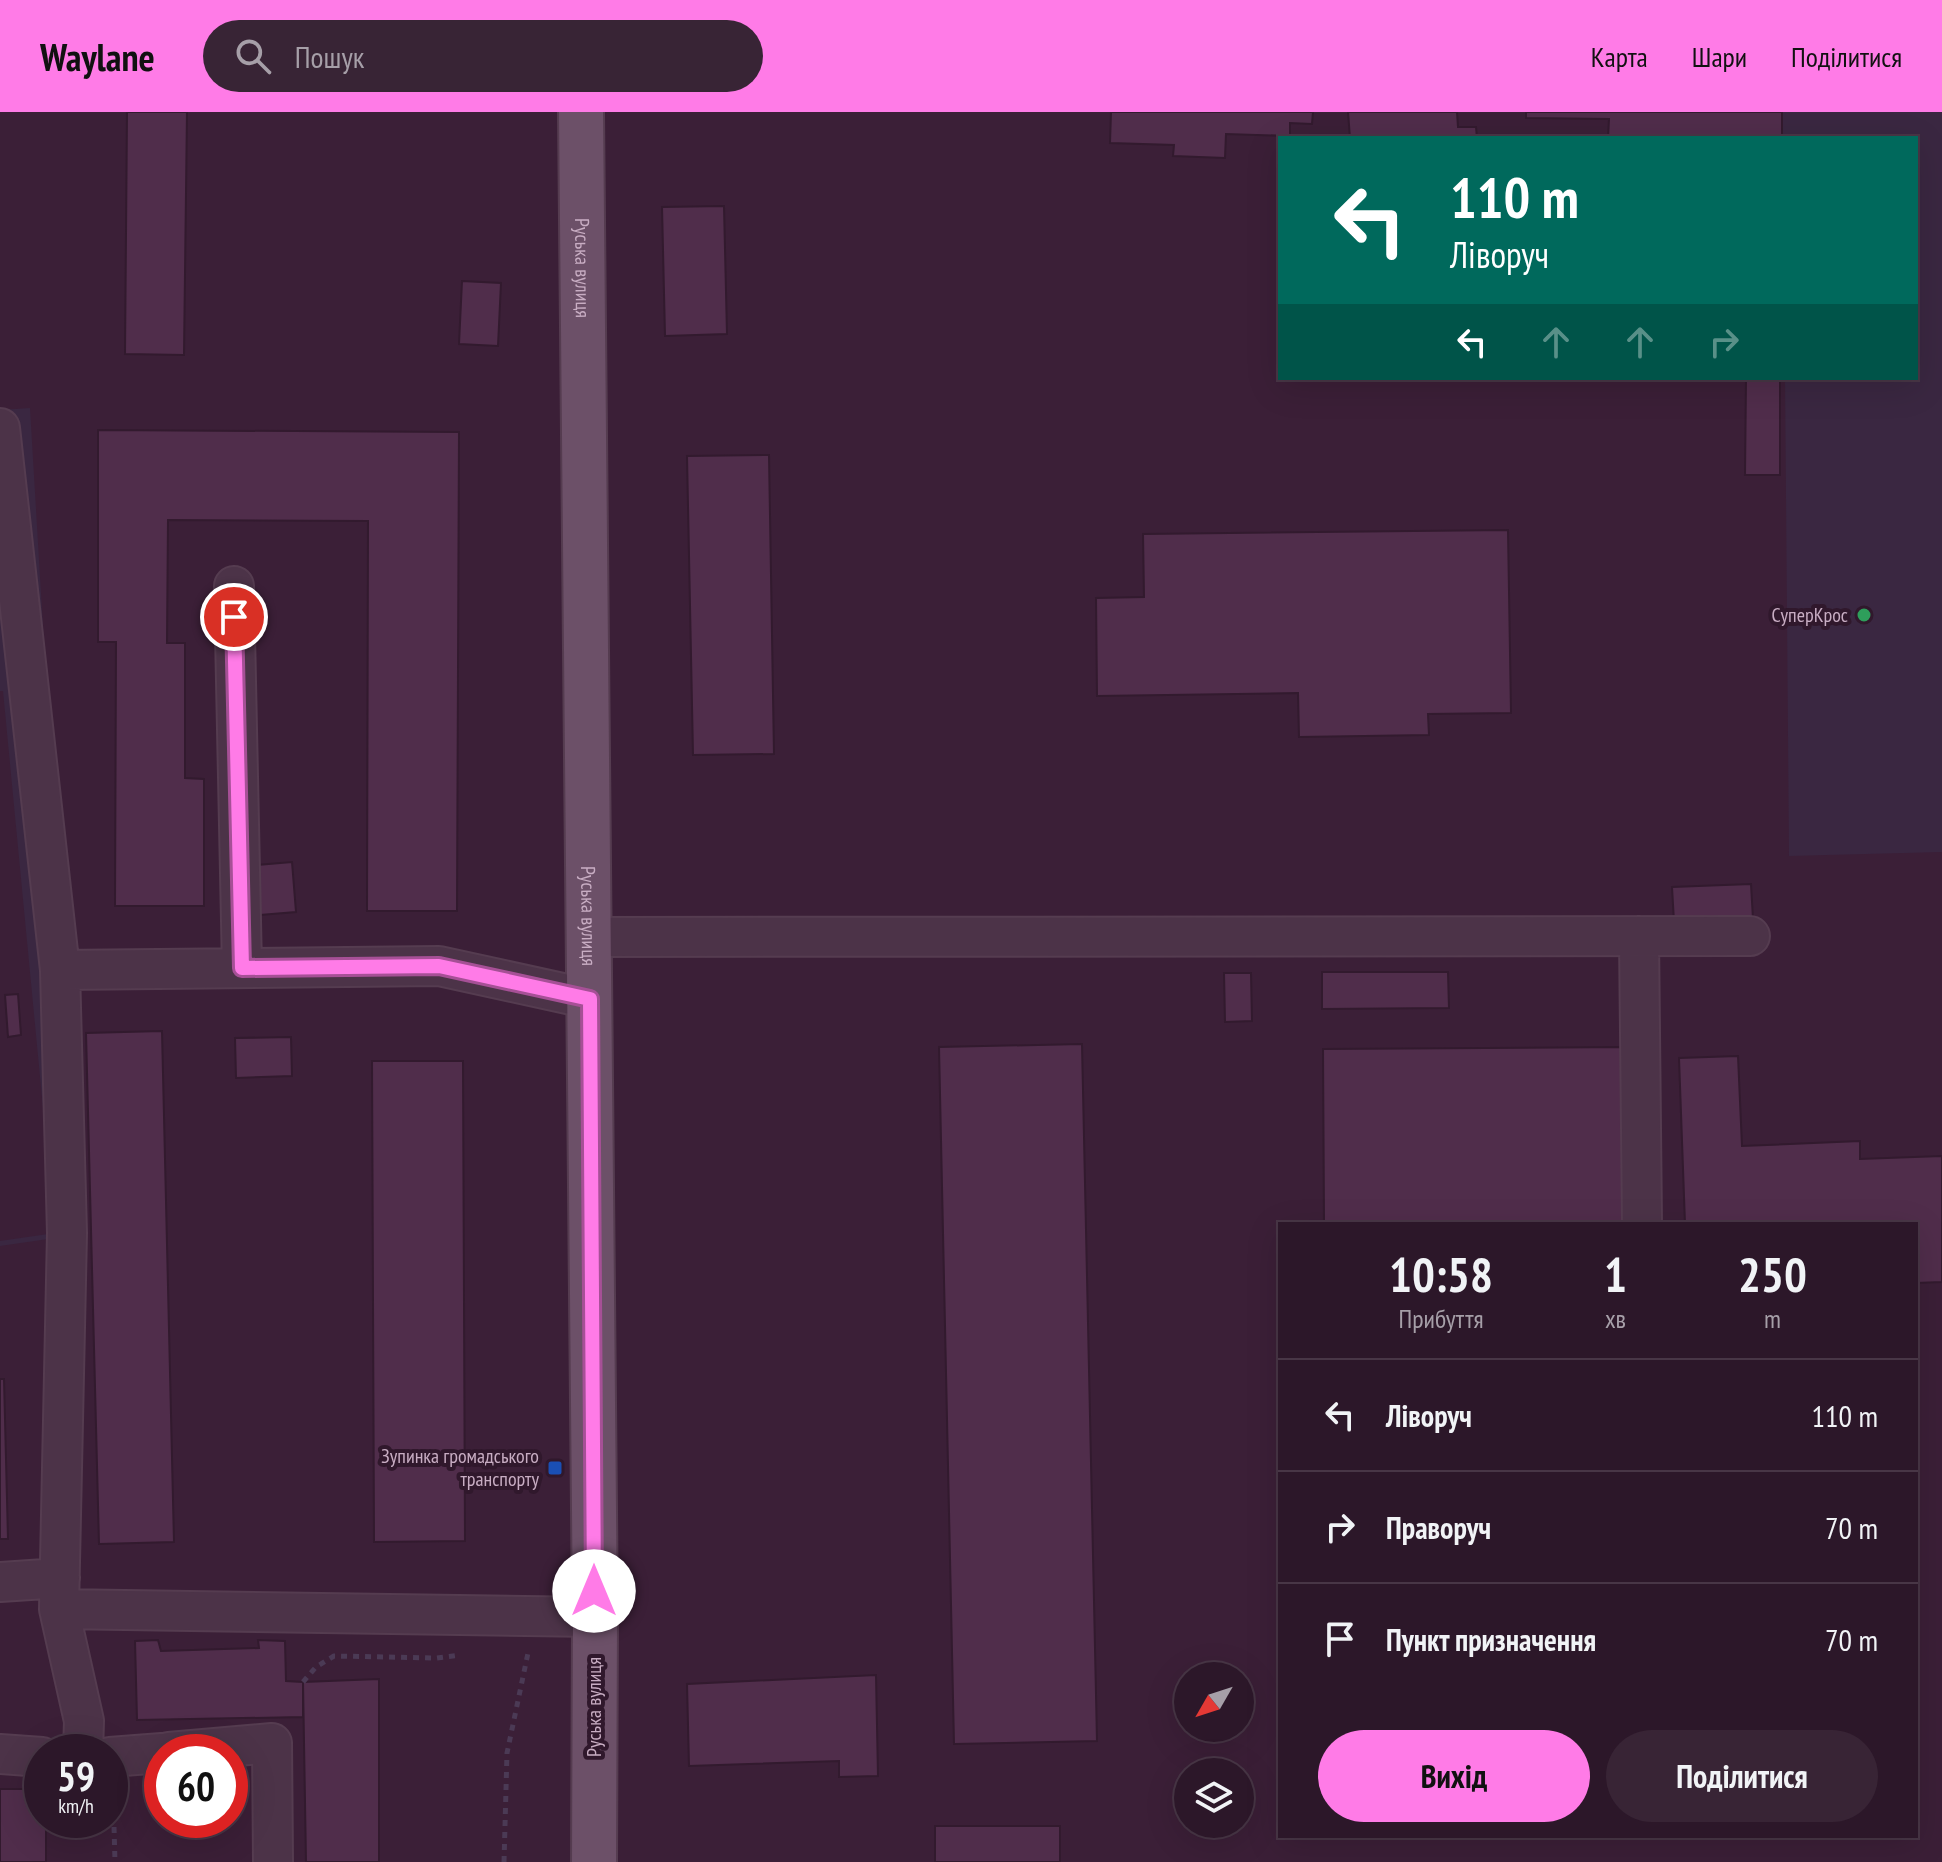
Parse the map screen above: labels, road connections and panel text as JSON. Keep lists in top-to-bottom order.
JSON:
{
  "streets": {
    "main road": ["Руська вулиця"]
  },
  "places": {
    "other": ["СуперКрос"],
    "transit": ["Зупинка громадського транспорту"]
  },
  "north": "bottom left",
  "page": {
    "header": "Waylane",
    "search": "Пошук",
    "nav": ["Карта", "Шари", "Поділитися"],
    "turn": ["110 m", "Ліворуч"],
    "eta": [
      "10:58",
      "Прибуття",
      "1",
      "хв",
      "250",
      "m"
    ],
    "list": [
      {
        "name": "Ліворуч",
        "value": "110 m"
      },
      {
        "name": "Праворуч",
        "value": "70 m"
      },
      {
        "name": "Пункт призначення",
        "value": "70 m"
      }
    ],
    "buttons": ["Вихід", "Поділитися"],
    "speed": "59 km/h",
    "limit": "60"
  }
}
